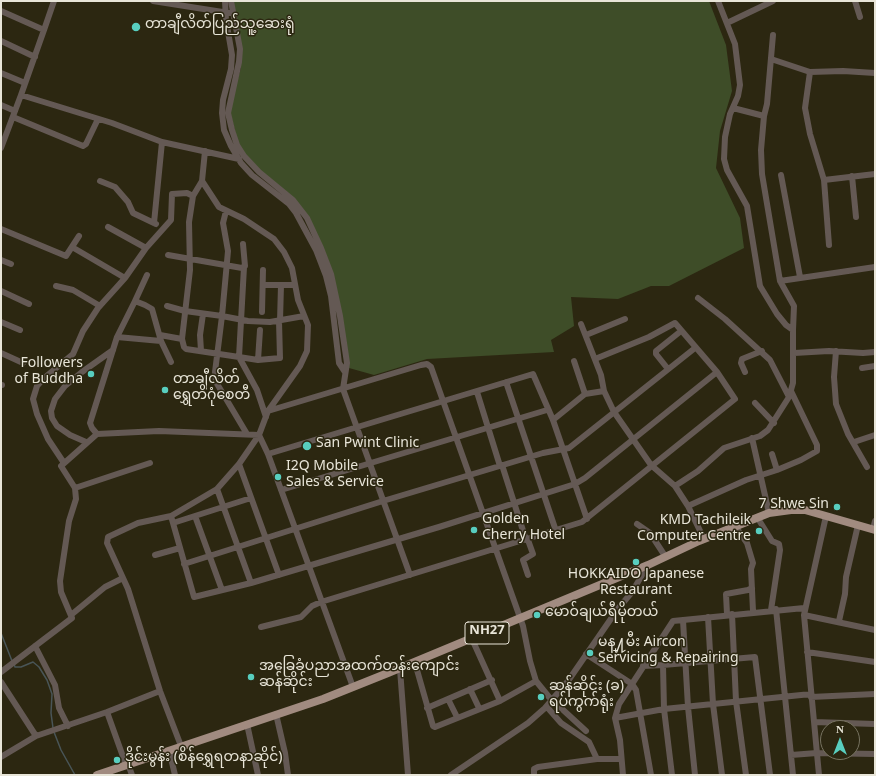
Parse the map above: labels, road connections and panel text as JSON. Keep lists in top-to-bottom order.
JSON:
{
  "streets": {
    "main road": ["NH27"]
  },
  "places": [
    "တာချီလိတ်ပြည်သူ့ဆေးရုံ",
    "Followers of Buddha",
    "တာချီလိတ် ရွှေတိဂုံစေတီ",
    "San Pwint Clinic",
    "I2Q Mobile Sales & Service",
    "7 Shwe Sin",
    "Golden Cherry Hotel",
    "KMD Tachileik Computer Centre",
    "HOKKAIDO Japanese Restaurant",
    "မောဝ်ချယ်ရီမိုတယ်",
    "မန္႔မီး Aircon Servicing & Repairing",
    "အခြေခံပညာအထက်တန်းကျောင်း ဆန်ဆိုင်း",
    "ဆန်ဆိုင်း (ခ) ရပ်ကွက်ရုံး",
    "ဒိုင်းမွန်း (စိန်ရွှေရတနာဆိုင်)"
  ],
  "north": "top"
}
